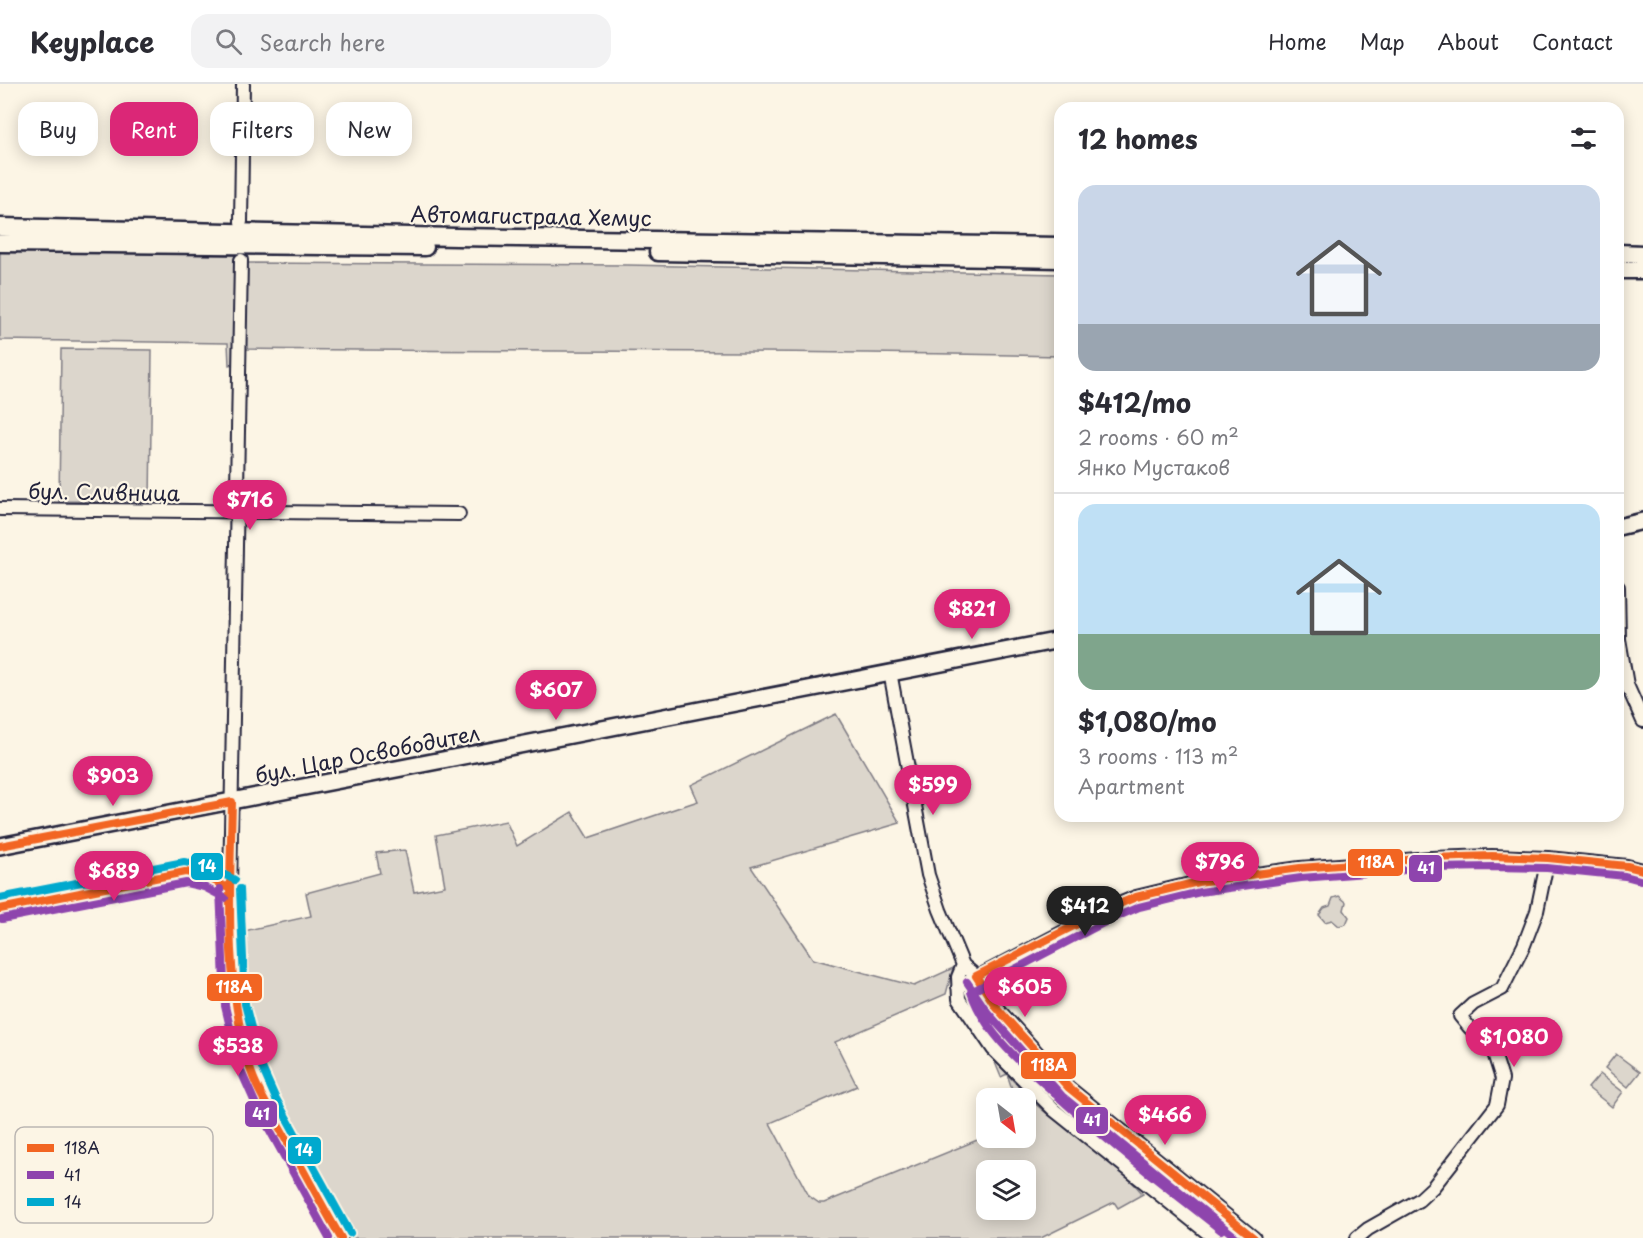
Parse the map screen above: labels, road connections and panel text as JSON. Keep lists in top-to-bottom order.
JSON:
{
  "streets": {
    "highway": ["Автомагистрала Хемус"],
    "main road": ["бул. Цар Освободител"],
    "street": ["бул. Сливница"]
  },
  "lines": ["transit line 118А", "transit line 14", "transit line 41"],
  "legend": ["118А", "41", "14"],
  "north": "bottom right",
  "page": {
    "header": "Keyplace",
    "search": "Search here",
    "nav": [
      "Home",
      "Map",
      "About",
      "Contact"
    ],
    "chip": [
      "Buy",
      "Rent",
      "Filters",
      "New"
    ],
    "heading": "12 homes",
    "list": [
      {
        "name": "$412/mo",
        "note": "2 rooms · 60 m² · Янко Мустаков"
      },
      {
        "name": "$1,080/mo",
        "note": "3 rooms · 113 m² · Apartment"
      }
    ],
    "price": [
      "$716",
      "$821",
      "$607",
      "$903",
      "$599",
      "$796",
      "$689",
      "$412",
      "$605",
      "$1,080",
      "$538",
      "$466"
    ]
  }
}
